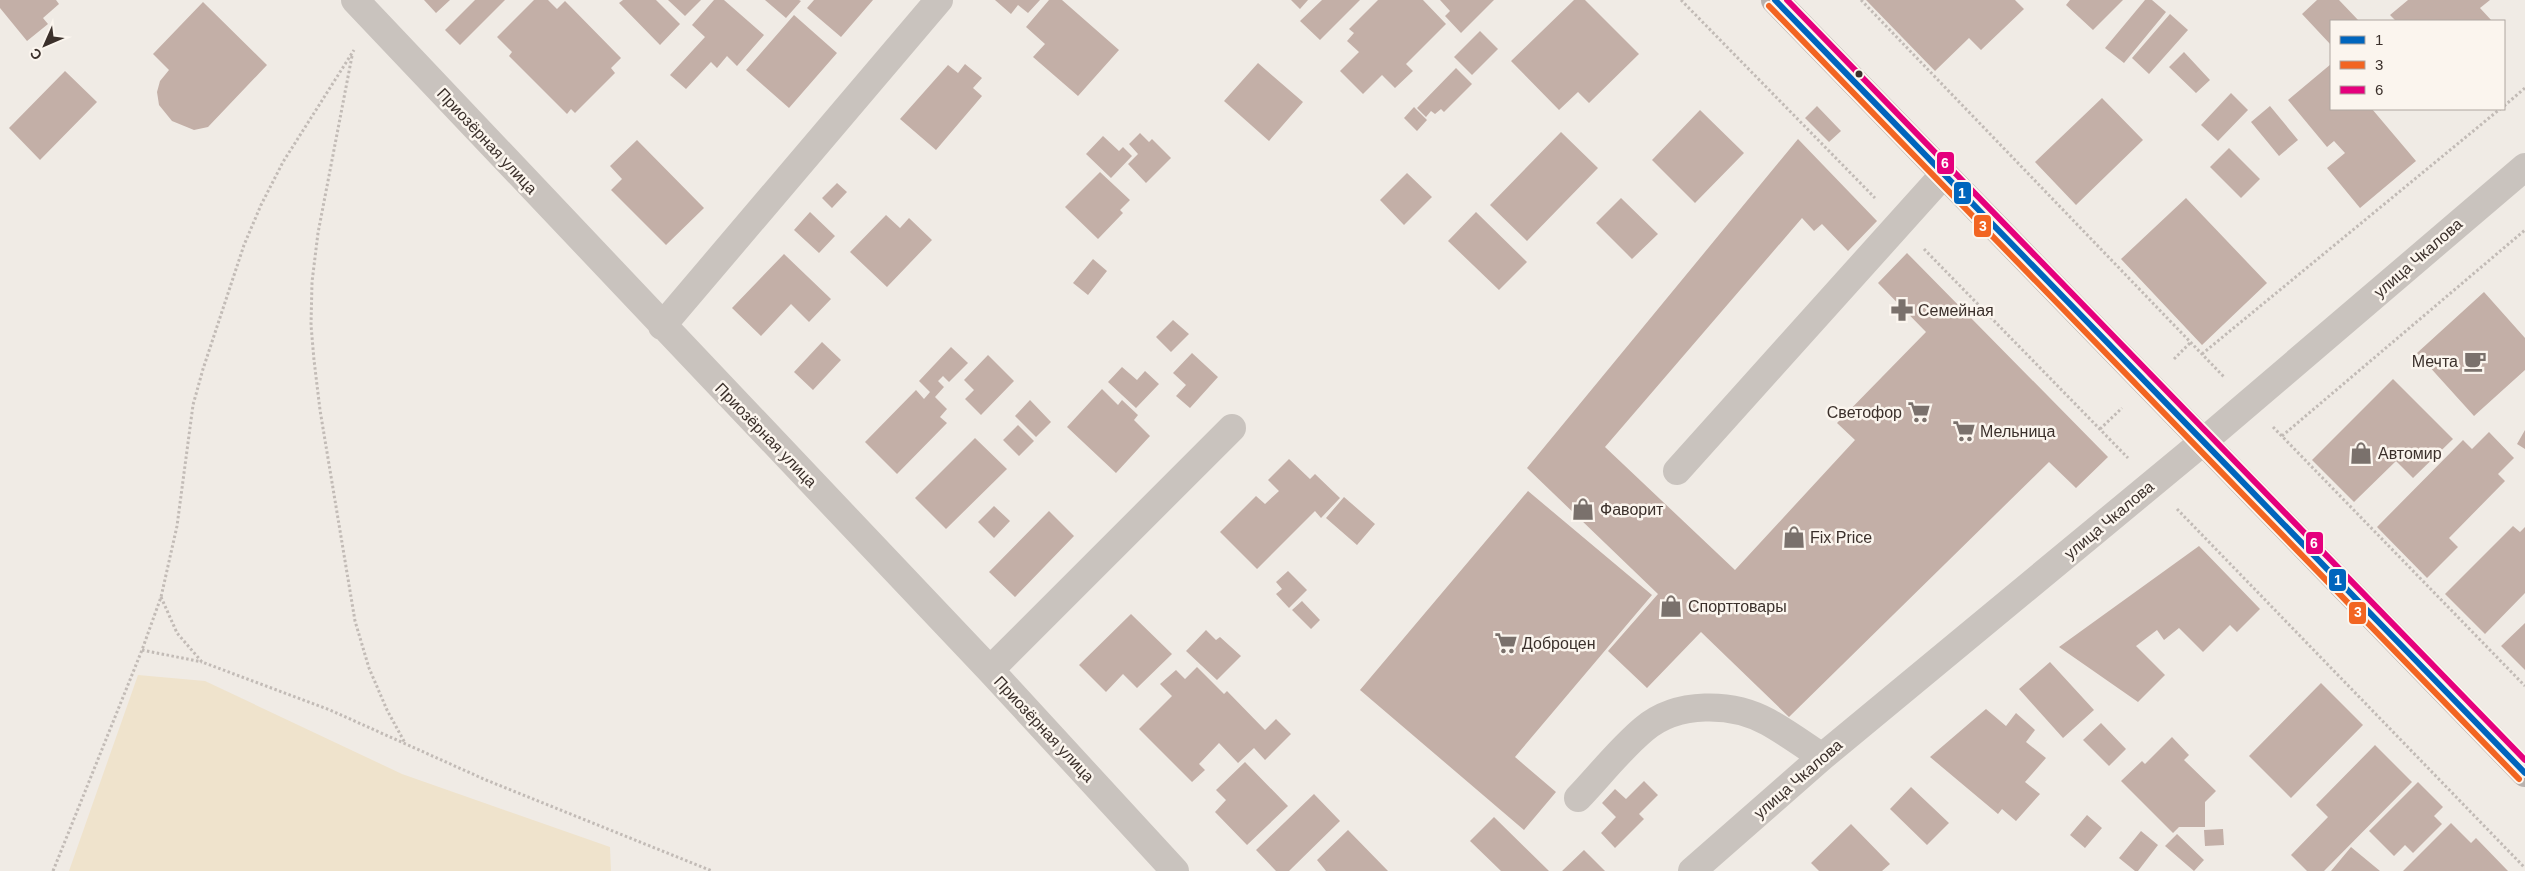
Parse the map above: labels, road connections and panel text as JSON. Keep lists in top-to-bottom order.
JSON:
{
  "streets": {
    "street": ["Приозёрная улица", "улица Чкалова"]
  },
  "places": {
    "pharmacy": ["Семейная"],
    "cafe": ["Мечта"],
    "supermarket": ["Светофор", "Мельница", "Доброцен"],
    "shop": [
      "Автомир",
      "Фаворит",
      "Fix Price",
      "Спорттовары"
    ]
  },
  "lines": ["transit line 1", "transit line 6", "transit line 3"],
  "legend": ["1", "3", "6"],
  "north": "bottom left"
}
